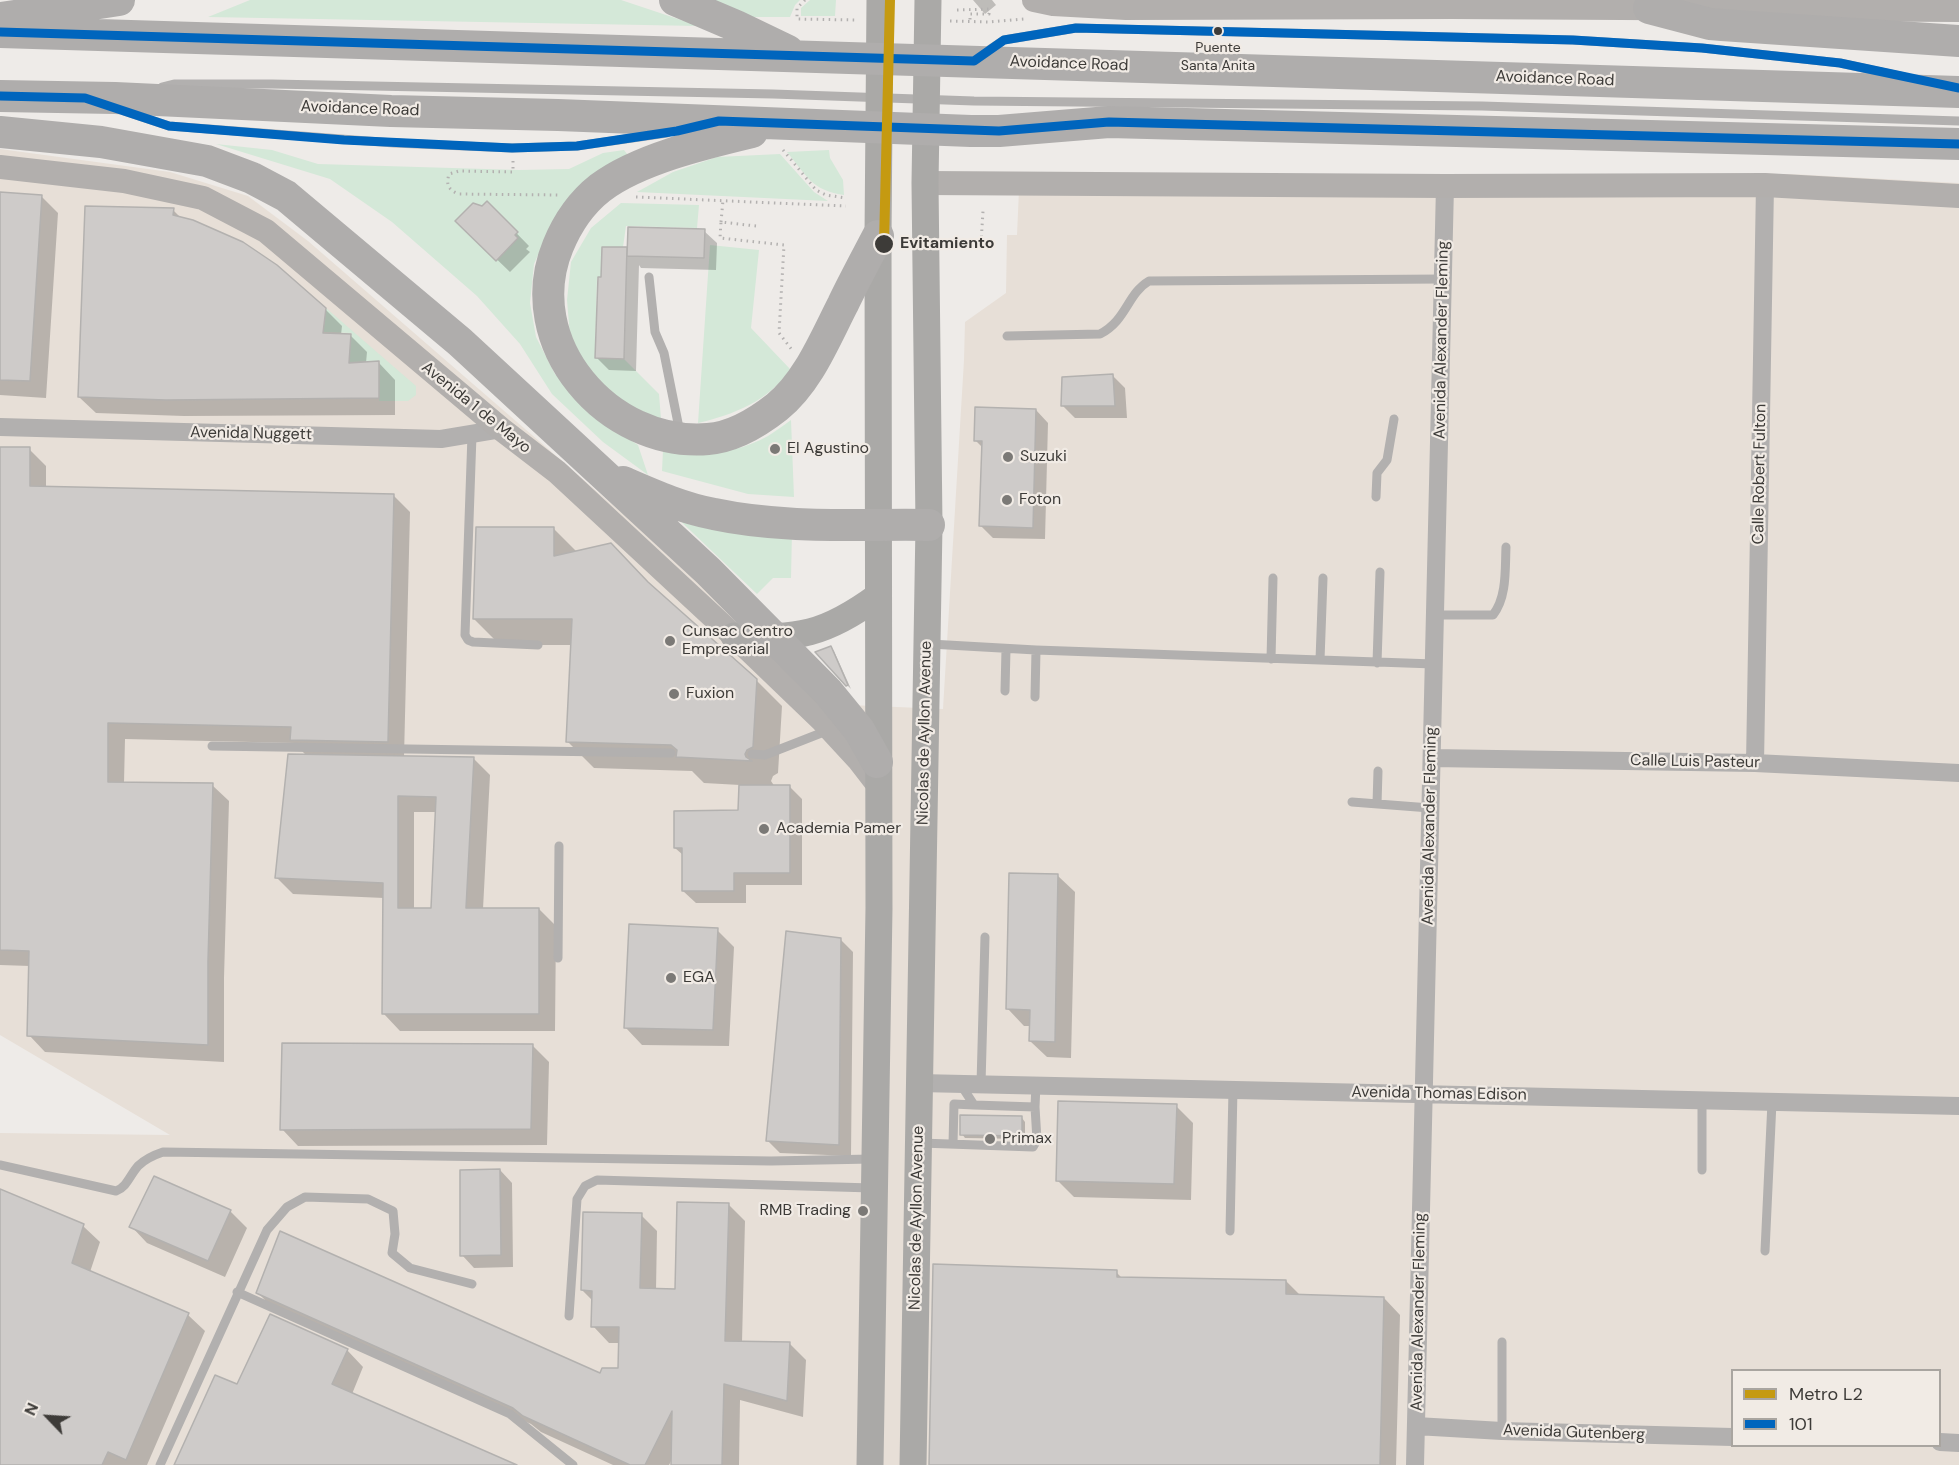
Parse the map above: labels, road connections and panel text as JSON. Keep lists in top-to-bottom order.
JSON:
{
  "streets": {
    "highway": ["Avoidance Road"],
    "main road": ["Nicolas de Ayllon Avenue"],
    "street": [
      "Avenida Alexander Fleming",
      "Avenida 1 de Mayo",
      "Avenida Nuggett",
      "Calle Robert Fulton",
      "Calle Luis Pasteur",
      "Avenida Thomas Edison",
      "Avenida Gutenberg"
    ]
  },
  "crossings": [
    ["Avenida Alexander Fleming", "Calle Luis Pasteur"],
    ["Avenida Alexander Fleming", "Avenida Thomas Edison"],
    ["Avenida Alexander Fleming", "Avenida Gutenberg"],
    ["Avenida 1 de Mayo", "Avenida Nuggett"],
    ["Calle Robert Fulton", "Calle Luis Pasteur"],
    ["Nicolas de Ayllon Avenue", "Avenida Thomas Edison"]
  ],
  "places": [
    "Puente Santa Anita",
    "Evitamiento",
    "El Agustino",
    "Suzuki",
    "Foton",
    "Cunsac Centro Empresarial",
    "Fuxion",
    "Academia Pamer",
    "EGA",
    "Primax",
    "RMB Trading"
  ],
  "lines": ["metro line L2", "transit line 101"],
  "legend": ["Metro L2", "101"],
  "north": "top left"
}
